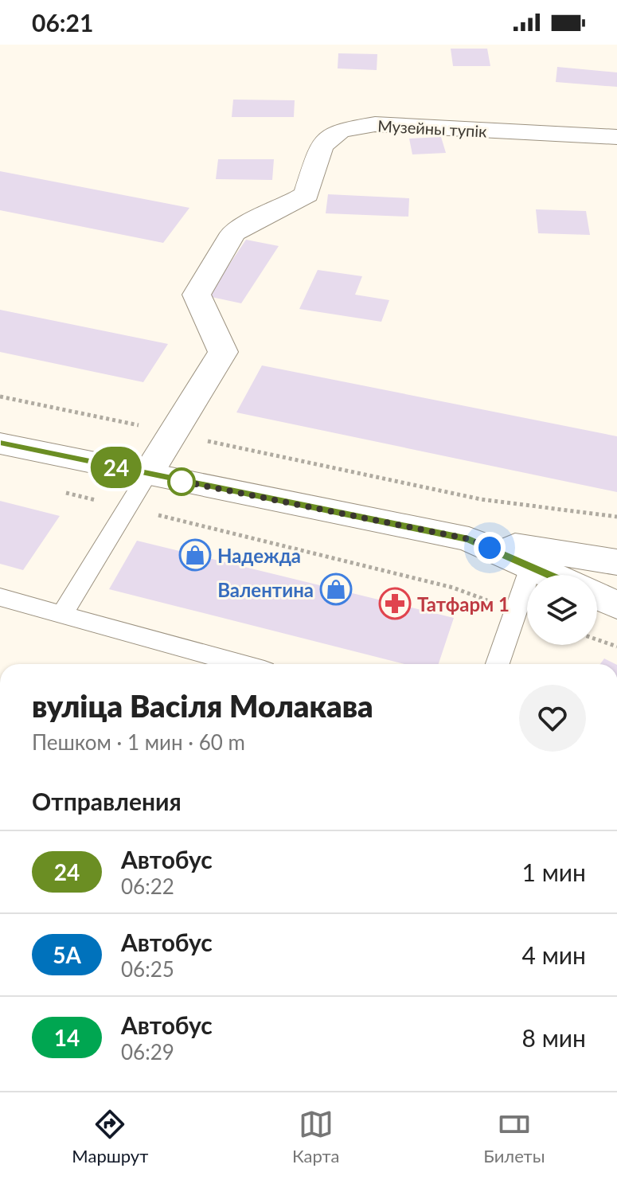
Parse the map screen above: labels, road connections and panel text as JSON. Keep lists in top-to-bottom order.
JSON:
{
  "streets": {
    "street": ["Музейны тупік"]
  },
  "places": {
    "shop": ["Надежда", "Валентина"],
    "pharmacy": ["Татфарм 1"]
  },
  "lines": ["bus line 24"],
  "page": {
    "status": "06:21",
    "on_map": "24",
    "heading": [
      ["вуліца Васіля Молакава", "Пешком · 1 мин · 60 m"],
      "Отправления"
    ],
    "list": [
      {
        "mark": "24",
        "name": "Автобус",
        "note": "06:22",
        "value": "1 мин"
      },
      {
        "mark": "5А",
        "name": "Автобус",
        "note": "06:25",
        "value": "4 мин"
      },
      {
        "mark": "14",
        "name": "Автобус",
        "note": "06:29",
        "value": "8 мин"
      }
    ],
    "tabs": ["Маршрут", "Карта", "Билеты"]
  }
}
